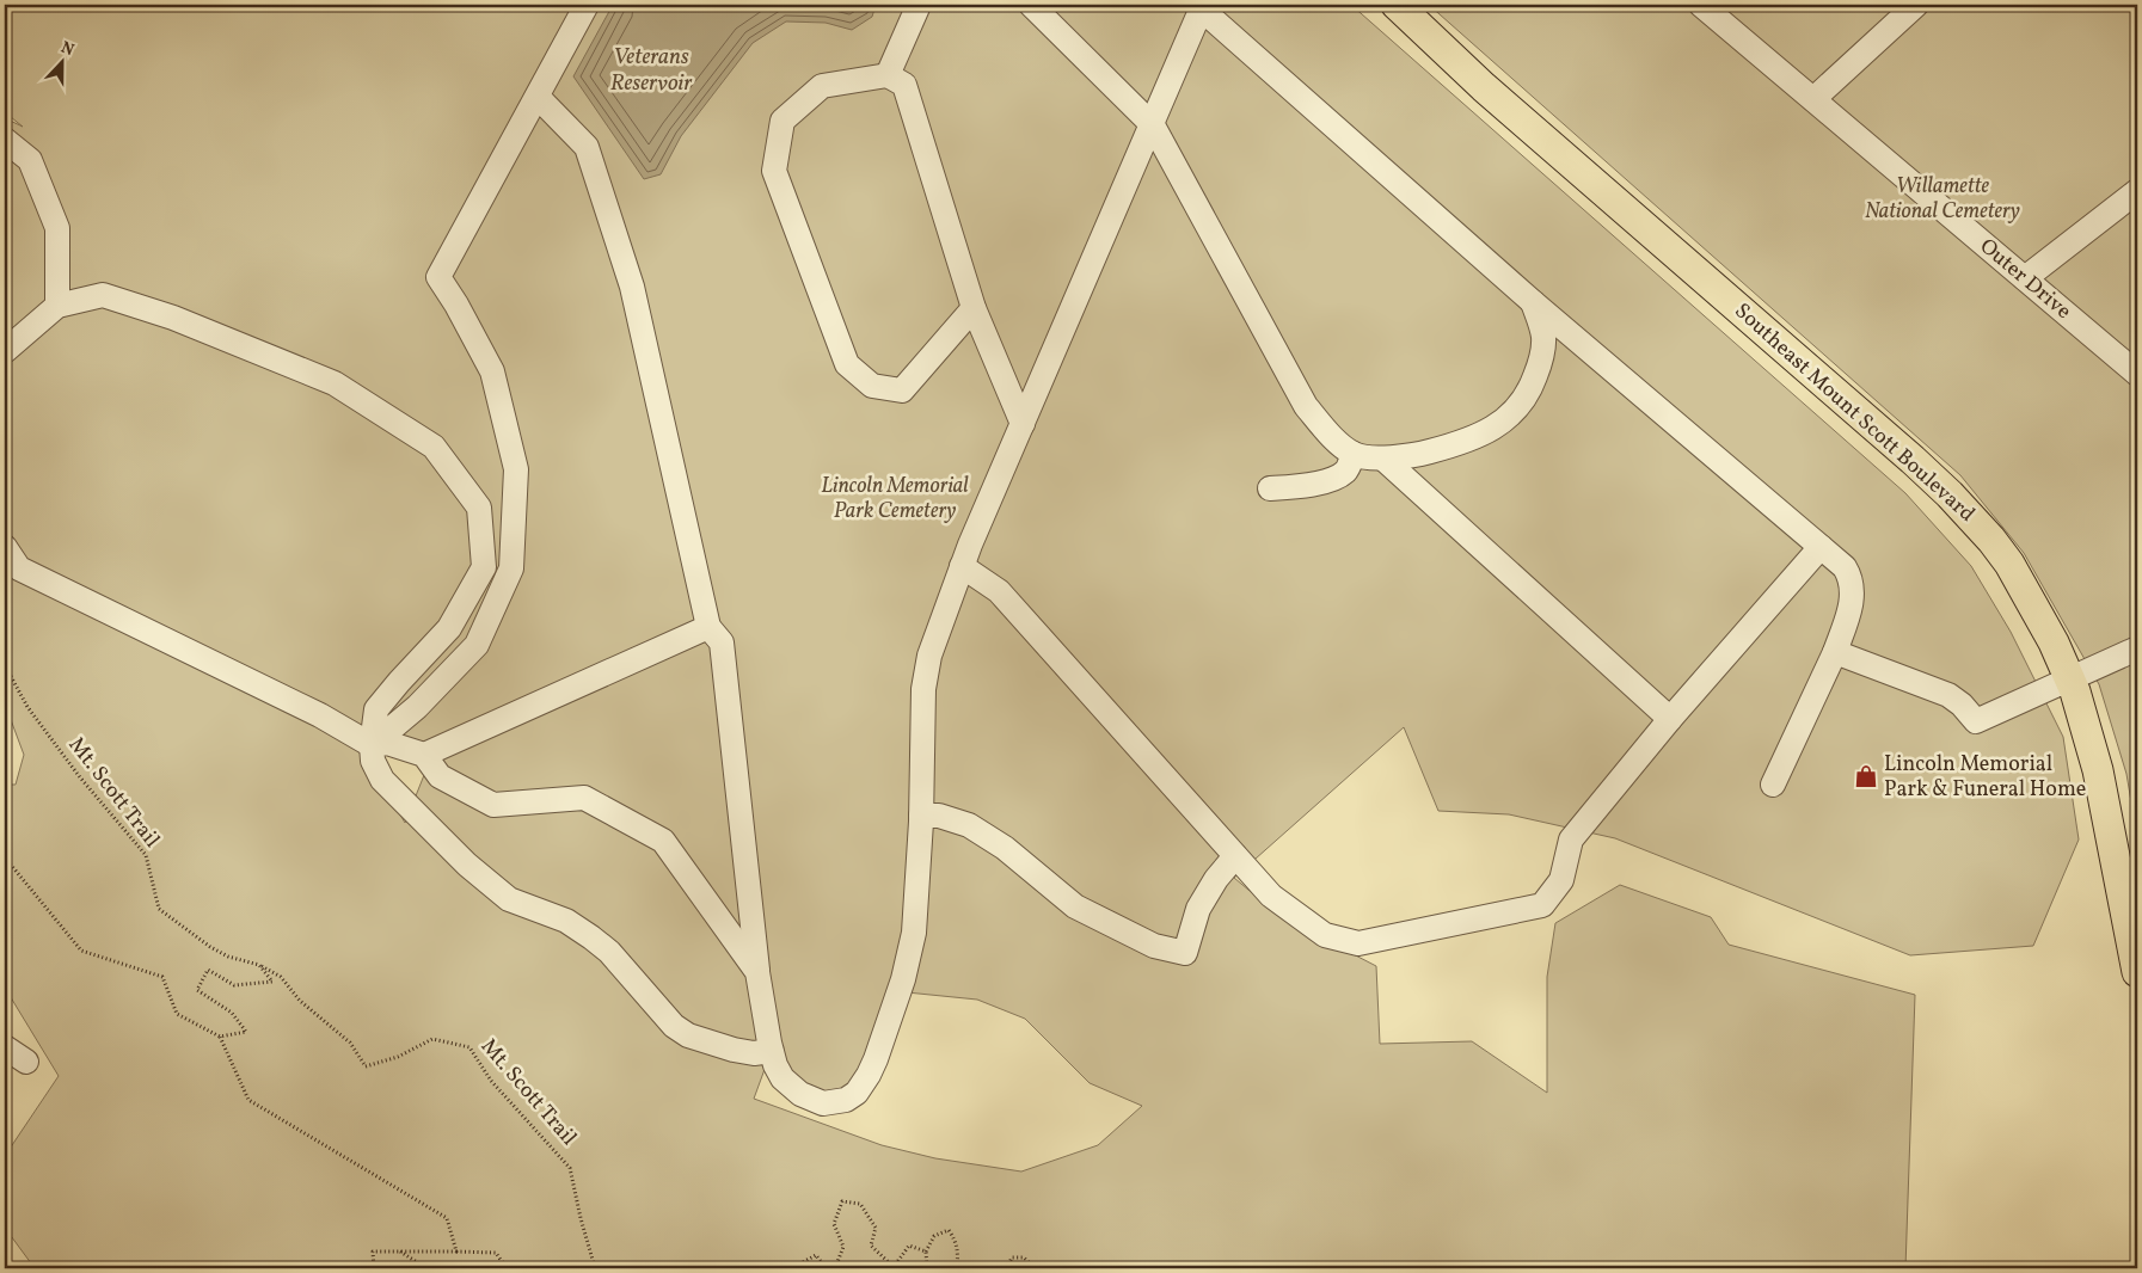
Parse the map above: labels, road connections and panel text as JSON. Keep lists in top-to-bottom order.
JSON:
{
  "streets": {
    "main road": ["Southeast Mount Scott Boulevard"],
    "street": ["Outer Drive"],
    "path": ["Mt. Scott Trail"]
  },
  "water": ["Veterans Reservoir"],
  "parks": ["Willamette National Cemetery", "Lincoln Memorial Park Cemetery"],
  "places": {
    "shop": ["Lincoln Memorial Park & Funeral Home"]
  },
  "north": "top"
}
